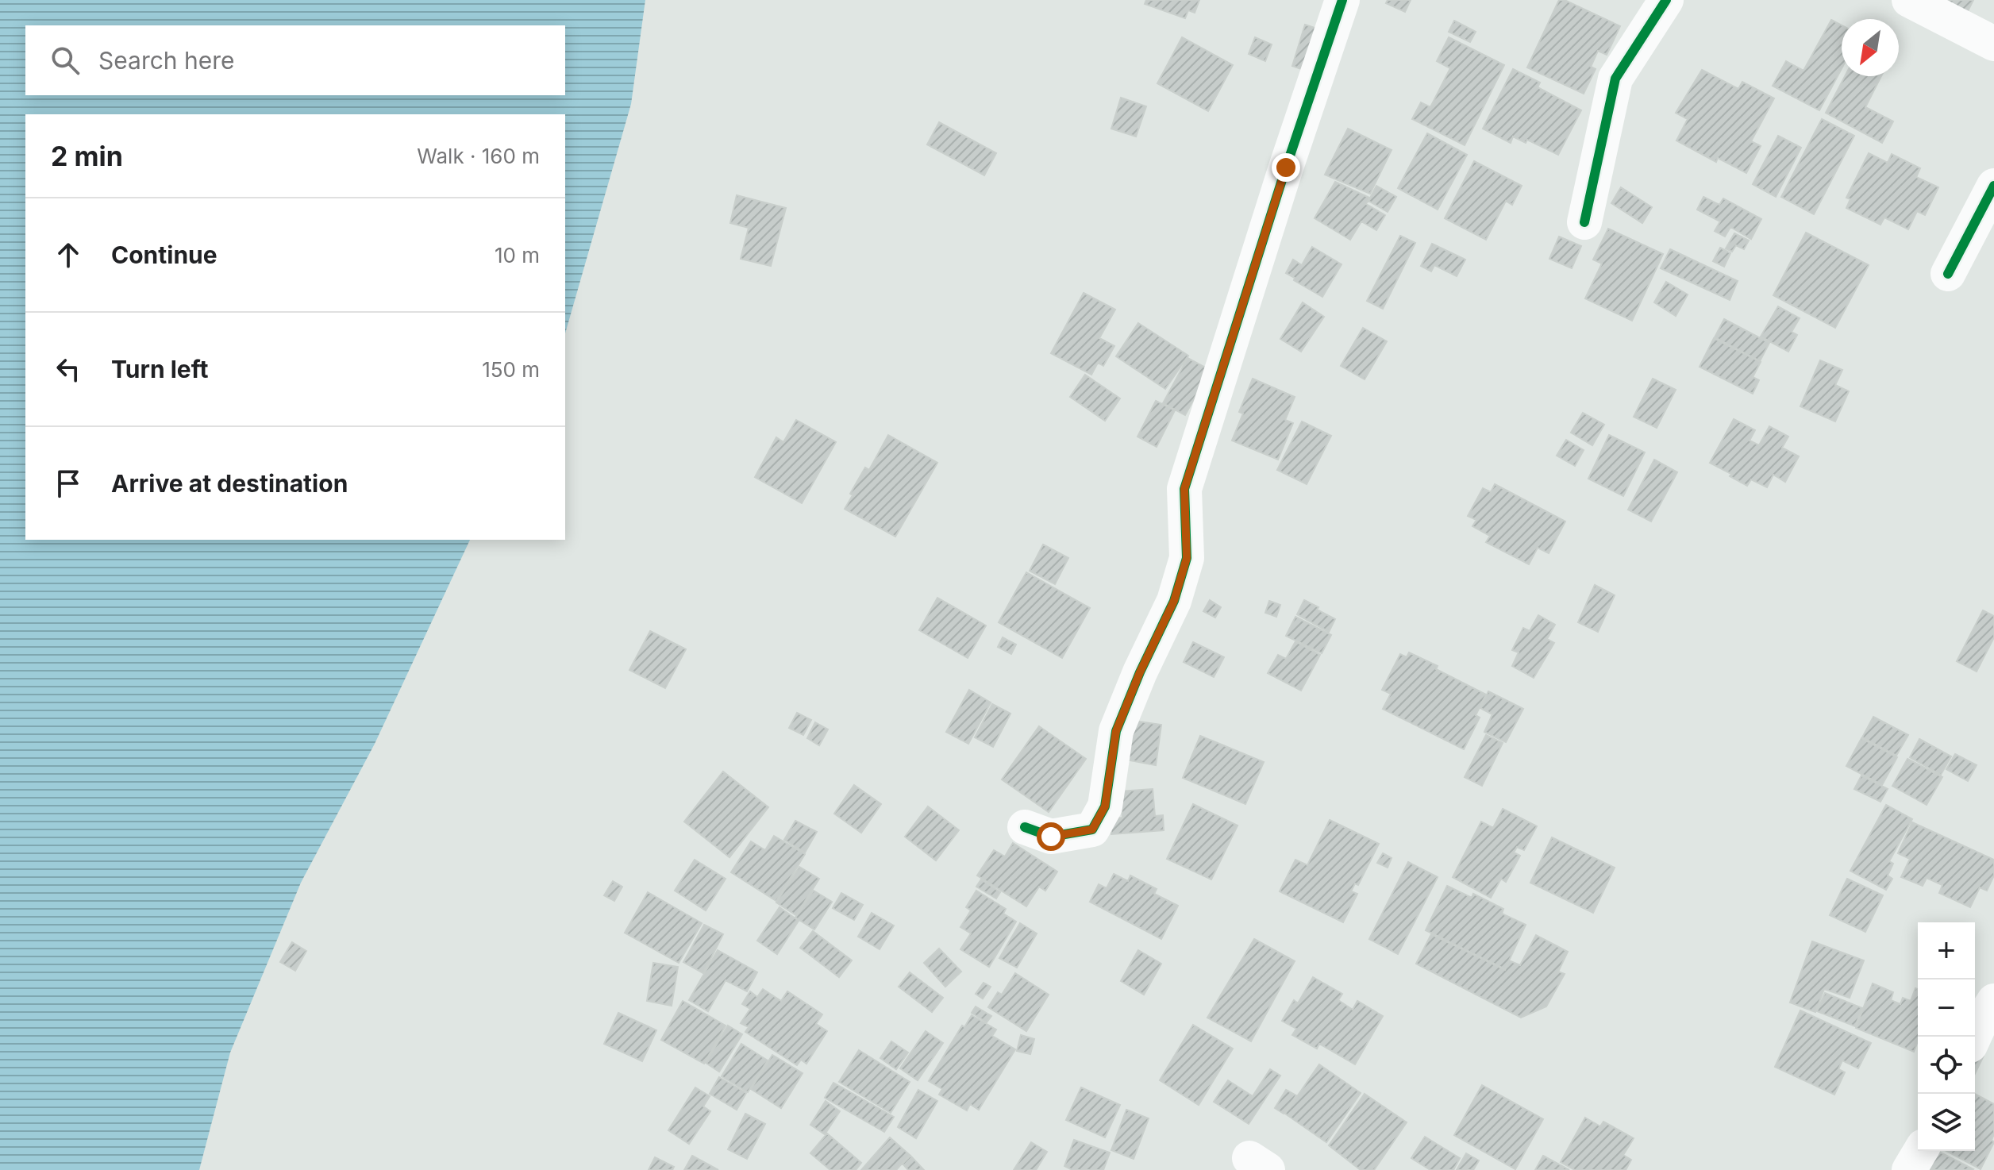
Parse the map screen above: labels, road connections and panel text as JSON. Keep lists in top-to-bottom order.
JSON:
{
  "north": "bottom left",
  "page": {
    "search": "Search here",
    "heading": ["2 min", "Walk · 160 m"],
    "list": [
      ["Continue", "10 m"],
      ["Turn left", "150 m"],
      "Arrive at destination"
    ],
    "map_buttons": ["+", "−"]
  }
}
